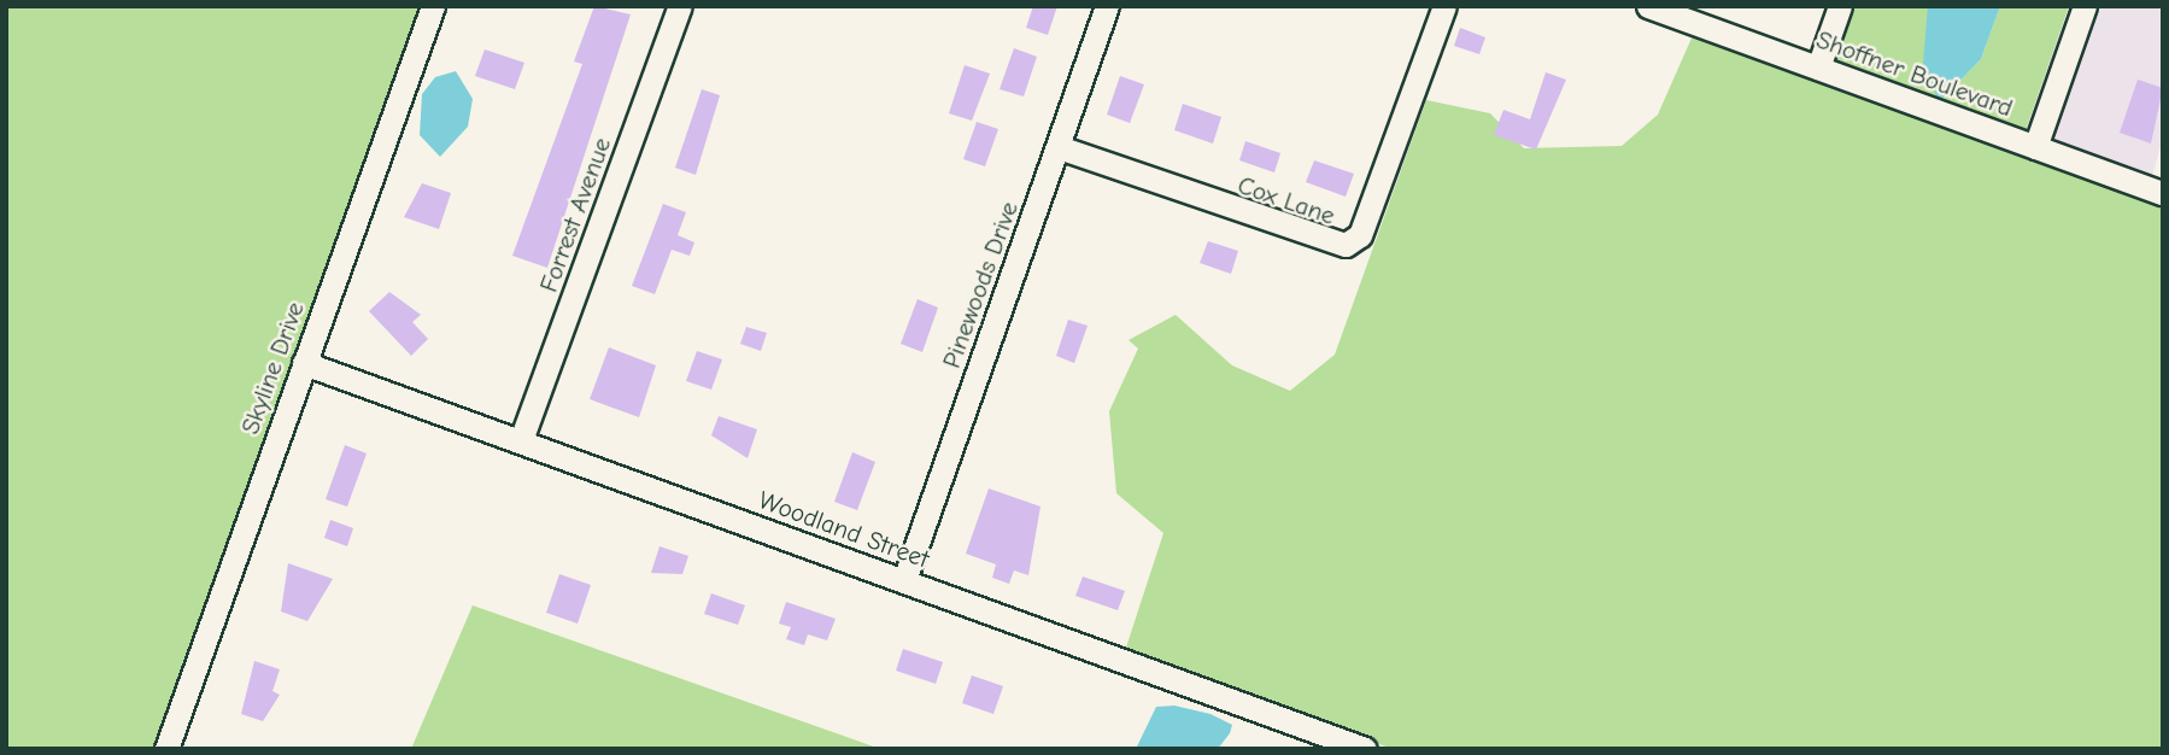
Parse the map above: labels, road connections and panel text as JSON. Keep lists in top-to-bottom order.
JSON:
{
  "streets": {
    "street": [
      "Shoffner Boulevard",
      "Cox Lane",
      "Forrest Avenue",
      "Pinewoods Drive",
      "Skyline Drive",
      "Woodland Street"
    ]
  },
  "crossings": [
    ["Cox Lane", "Pinewoods Drive"],
    ["Forrest Avenue", "Woodland Street"],
    ["Pinewoods Drive", "Woodland Street"],
    ["Skyline Drive", "Woodland Street"]
  ]
}
